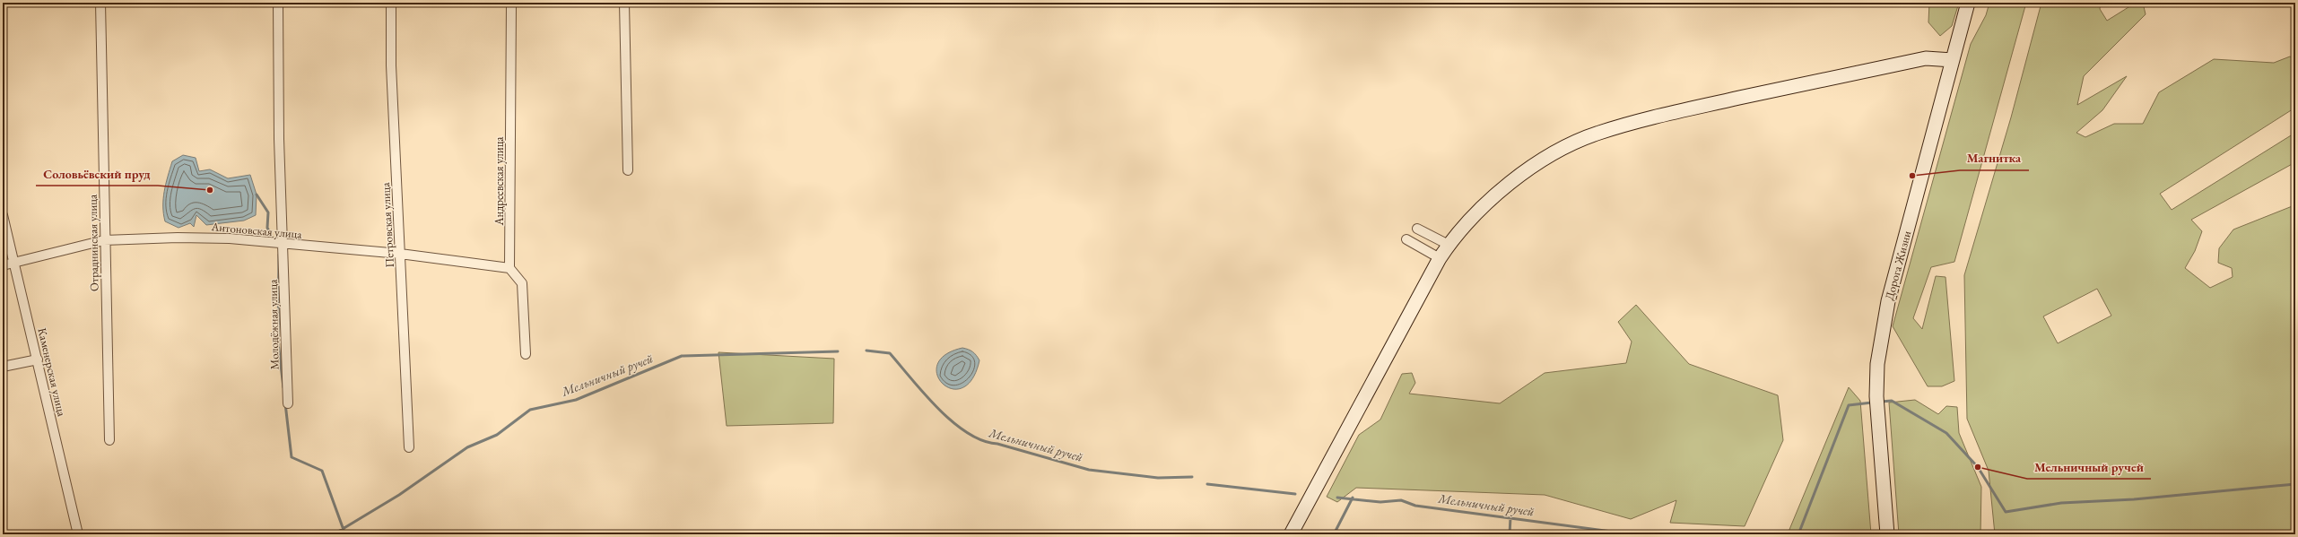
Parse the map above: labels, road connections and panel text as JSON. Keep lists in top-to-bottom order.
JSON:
{
  "streets": {
    "main road": ["Дорога Жизни"],
    "street": [
      "Андреевская улица",
      "Петровская улица",
      "Антоновская улица",
      "Отраднинская улица",
      "Молодёжная улица",
      "Каменерская улица"
    ]
  },
  "crossings": [
    ["Андреевская улица", "Антоновская улица"],
    ["Петровская улица", "Антоновская улица"],
    ["Антоновская улица", "Отраднинская улица"],
    ["Антоновская улица", "Молодёжная улица"],
    ["Антоновская улица", "Каменерская улица"]
  ],
  "water": ["Мельничный ручей"],
  "places": ["Магнитка", "Соловьёвский пруд", "Мельничный ручей"]
}
